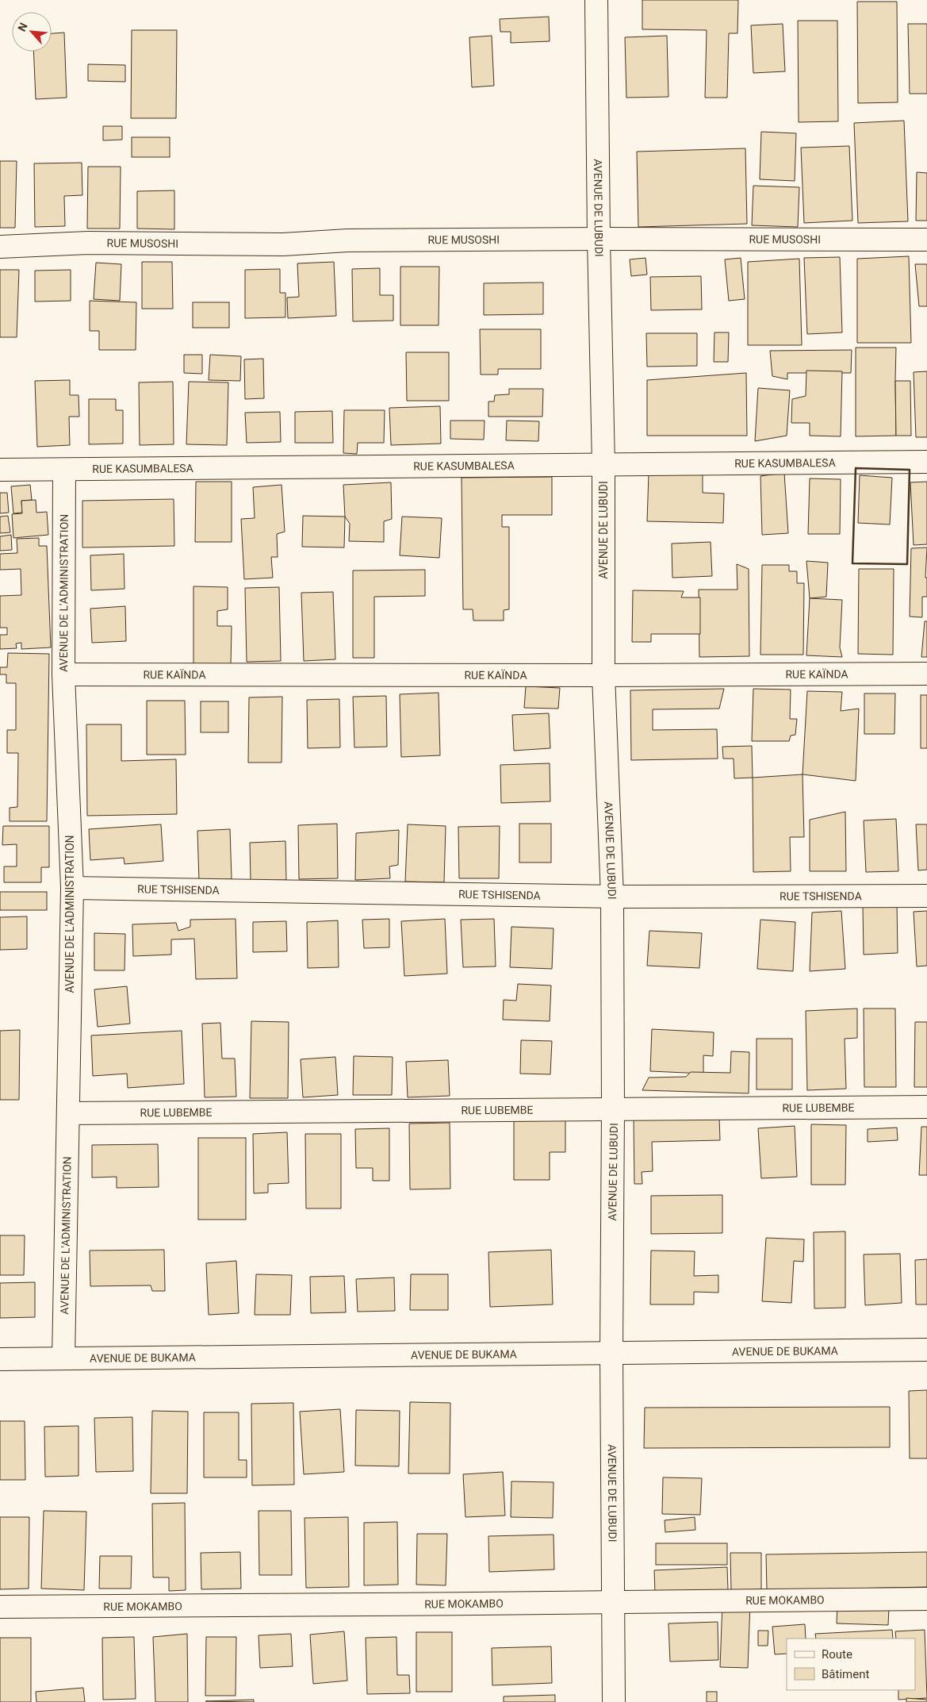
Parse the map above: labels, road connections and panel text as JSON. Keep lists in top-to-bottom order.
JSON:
{
  "streets": {
    "street": [
      "AVENUE DE LUBUDI",
      "RUE MUSOSHI",
      "RUE KASUMBALESA",
      "AVENUE DE L'ADMINISTRATION",
      "RUE KAÏNDA",
      "RUE TSHISENDA",
      "RUE LUBEMBE",
      "AVENUE DE BUKAMA",
      "RUE MOKAMBO"
    ]
  },
  "crossings": [
    ["AVENUE DE LUBUDI", "RUE MUSOSHI"],
    ["AVENUE DE LUBUDI", "RUE KASUMBALESA"],
    ["AVENUE DE LUBUDI", "RUE KAÏNDA"],
    ["AVENUE DE LUBUDI", "RUE TSHISENDA"],
    ["AVENUE DE LUBUDI", "RUE LUBEMBE"],
    ["AVENUE DE LUBUDI", "AVENUE DE BUKAMA"],
    ["AVENUE DE LUBUDI", "RUE MOKAMBO"],
    ["RUE KASUMBALESA", "AVENUE DE L'ADMINISTRATION"],
    ["AVENUE DE L'ADMINISTRATION", "RUE KAÏNDA"],
    ["AVENUE DE L'ADMINISTRATION", "RUE TSHISENDA"],
    ["AVENUE DE L'ADMINISTRATION", "RUE LUBEMBE"],
    ["AVENUE DE L'ADMINISTRATION", "AVENUE DE BUKAMA"]
  ],
  "legend": ["Route", "Bâtiment"],
  "north": "top left"
}
